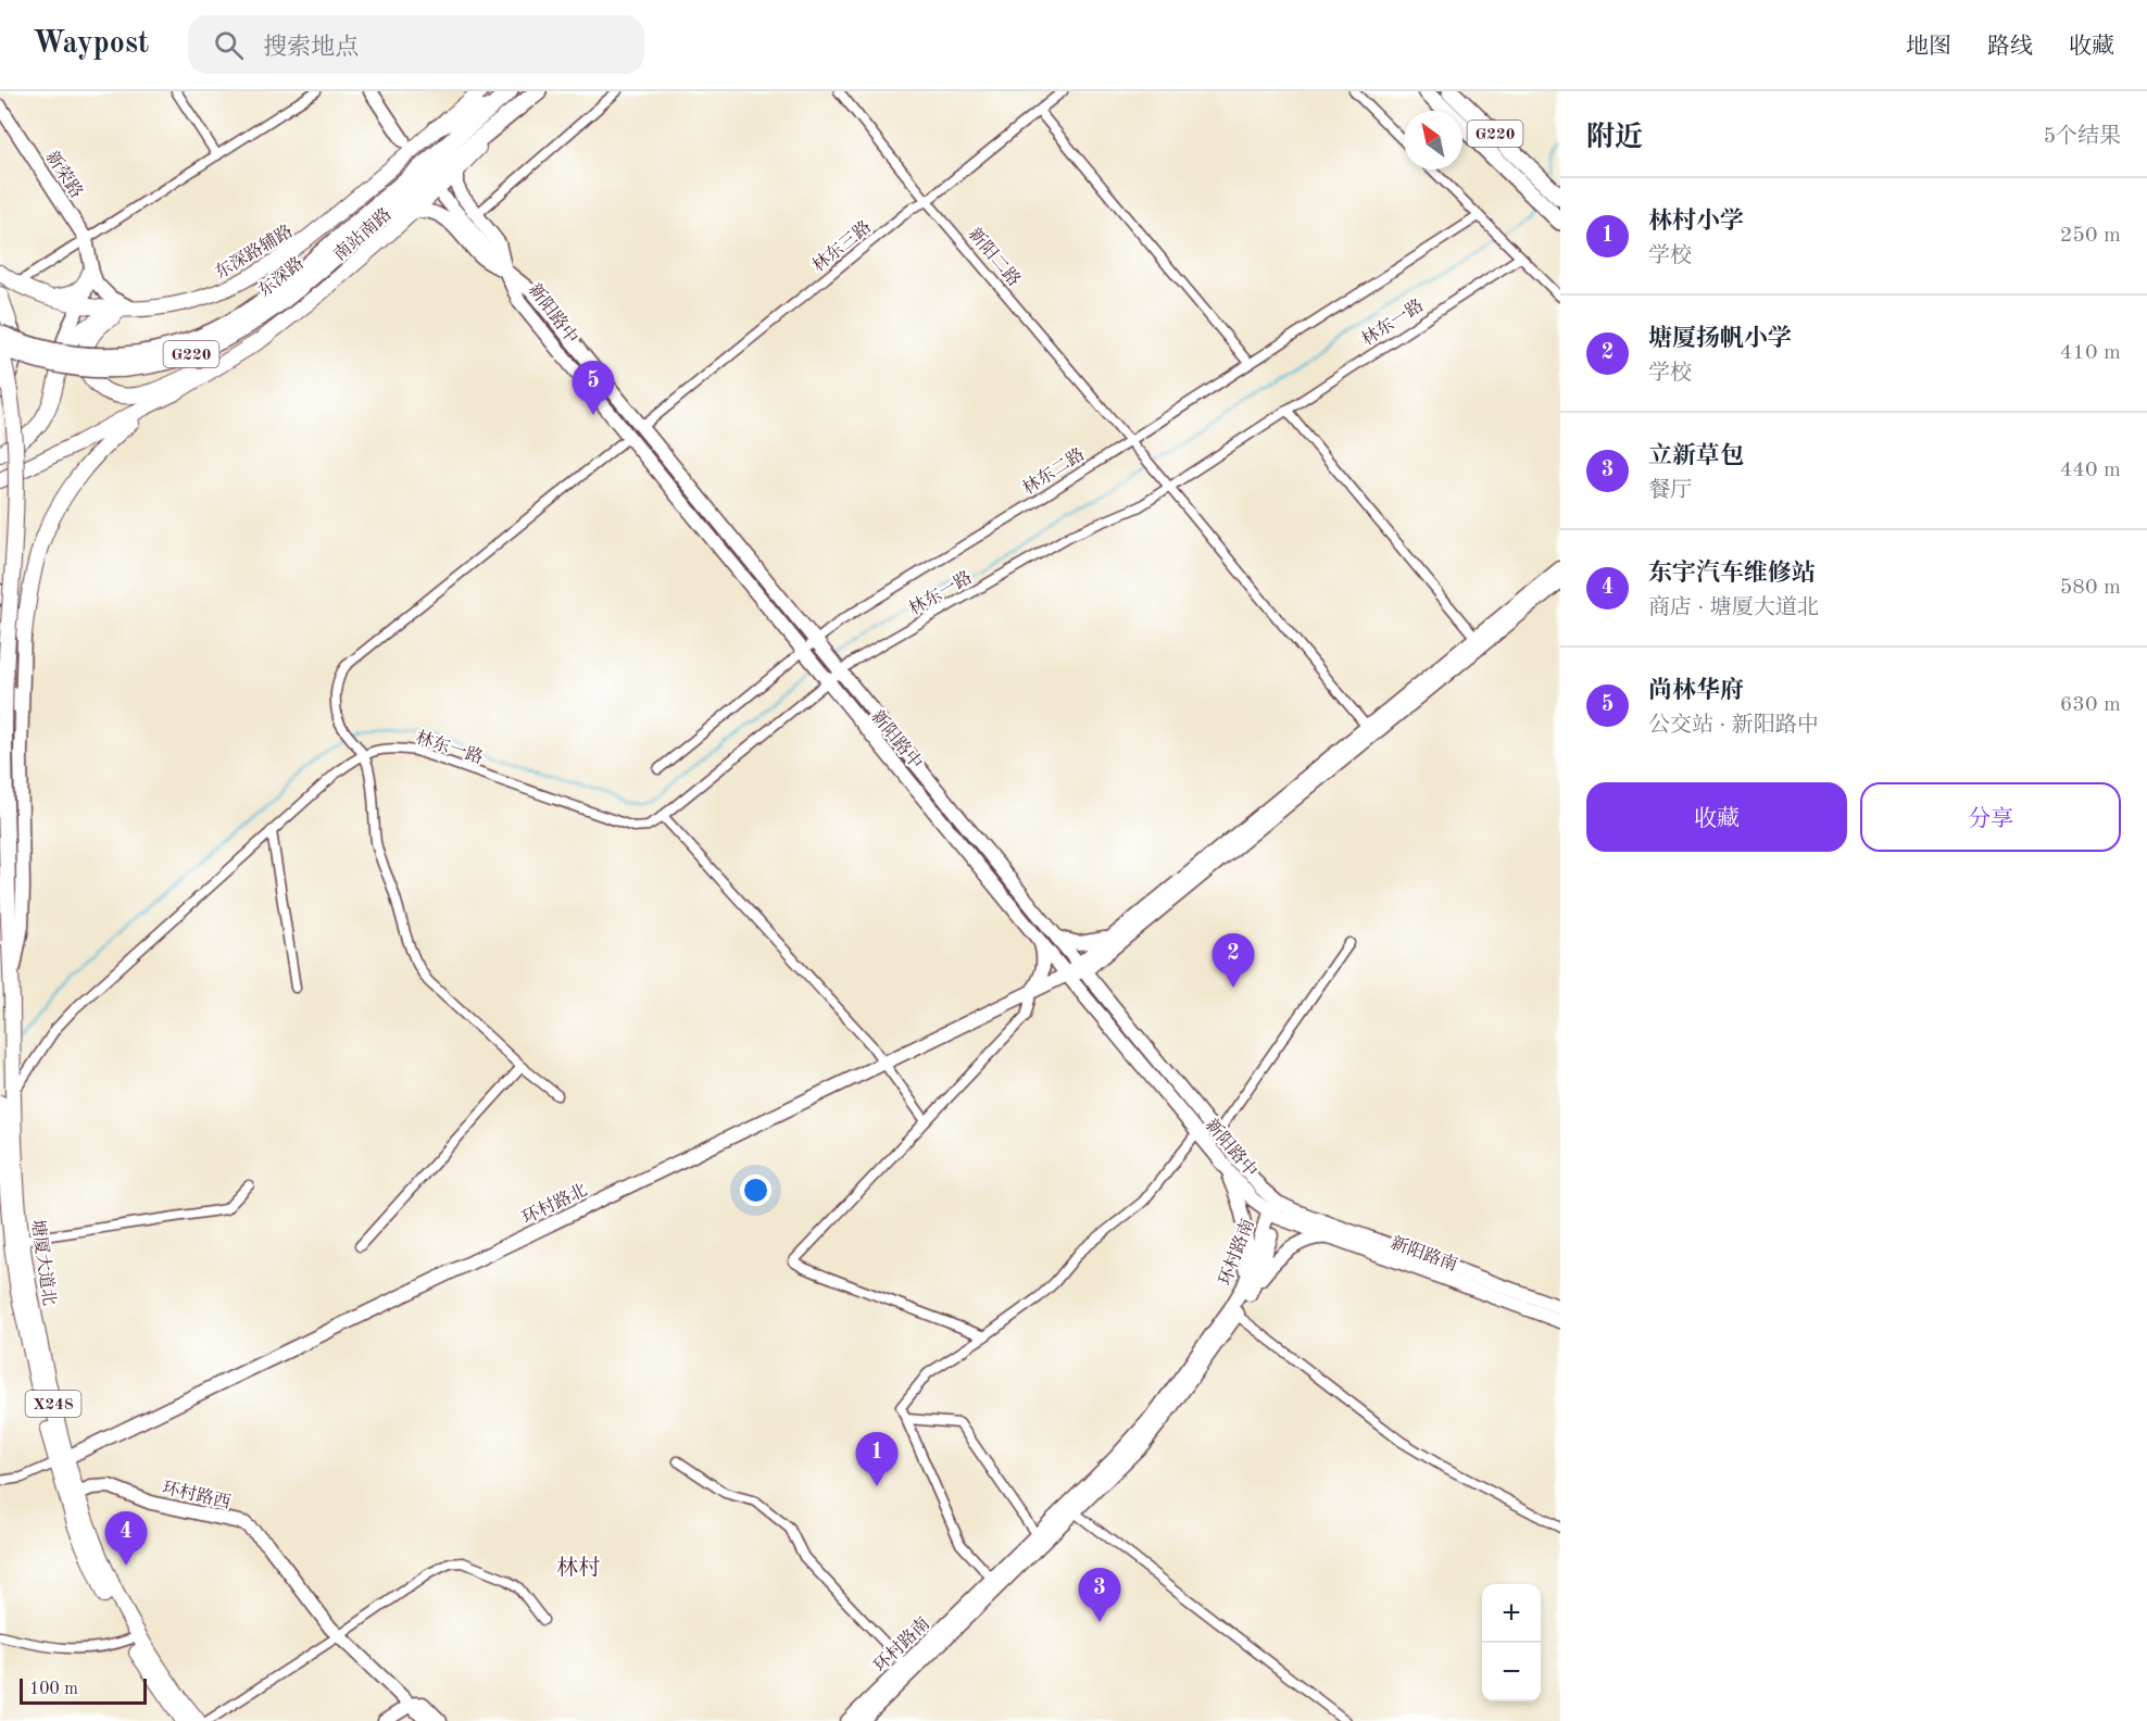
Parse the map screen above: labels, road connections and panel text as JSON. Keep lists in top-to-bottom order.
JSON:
{
  "streets": {
    "highway": ["G220", "东深路"],
    "main road": [
      "新荣路",
      "南站南路",
      "东深路辅路",
      "新阳路中",
      "环村路北",
      "环村路南",
      "新阳路南",
      "塘厦大道北",
      "X248",
      "环村路西"
    ],
    "street": [
      "林东三路",
      "新阳二路",
      "林东一路",
      "林东二路"
    ]
  },
  "crossings": [
    ["南站南路", "东深路"],
    ["林东三路", "新阳二路"],
    ["林东三路", "新阳路中"],
    ["新阳二路", "林东一路"],
    ["新阳二路", "林东二路"],
    ["东深路", "塘厦大道北"],
    ["新阳路中", "林东一路"],
    ["新阳路中", "林东二路"],
    ["新阳路中", "环村路北"],
    ["新阳路中", "环村路南"],
    ["新阳路中", "新阳路南"],
    ["环村路北", "塘厦大道北"],
    ["环村路南", "新阳路南"],
    ["塘厦大道北", "环村路西"]
  ],
  "districts": ["林村"],
  "scale_bar": "100 m",
  "north": "top left",
  "page": {
    "header": "Waypost",
    "search": "搜索地点",
    "nav": ["地图", "路线", "收藏"],
    "heading": ["附近", "5个结果"],
    "list": [
      {
        "mark": "1",
        "name": "林村小学",
        "note": "学校",
        "value": "250 m"
      },
      {
        "mark": "2",
        "name": "塘厦扬帆小学",
        "note": "学校",
        "value": "410 m"
      },
      {
        "mark": "3",
        "name": "立新草包",
        "note": "餐厅",
        "value": "440 m"
      },
      {
        "mark": "4",
        "name": "东宇汽车维修站",
        "note": "商店 · 塘厦大道北",
        "value": "580 m"
      },
      {
        "mark": "5",
        "name": "尚林华府",
        "note": "公交站 · 新阳路中",
        "value": "630 m"
      }
    ],
    "pins": [
      "5",
      "2",
      "1",
      "4",
      "3"
    ],
    "buttons": ["收藏", "分享"],
    "map_buttons": ["+", "−"],
    "scale": "100 m"
  }
}
